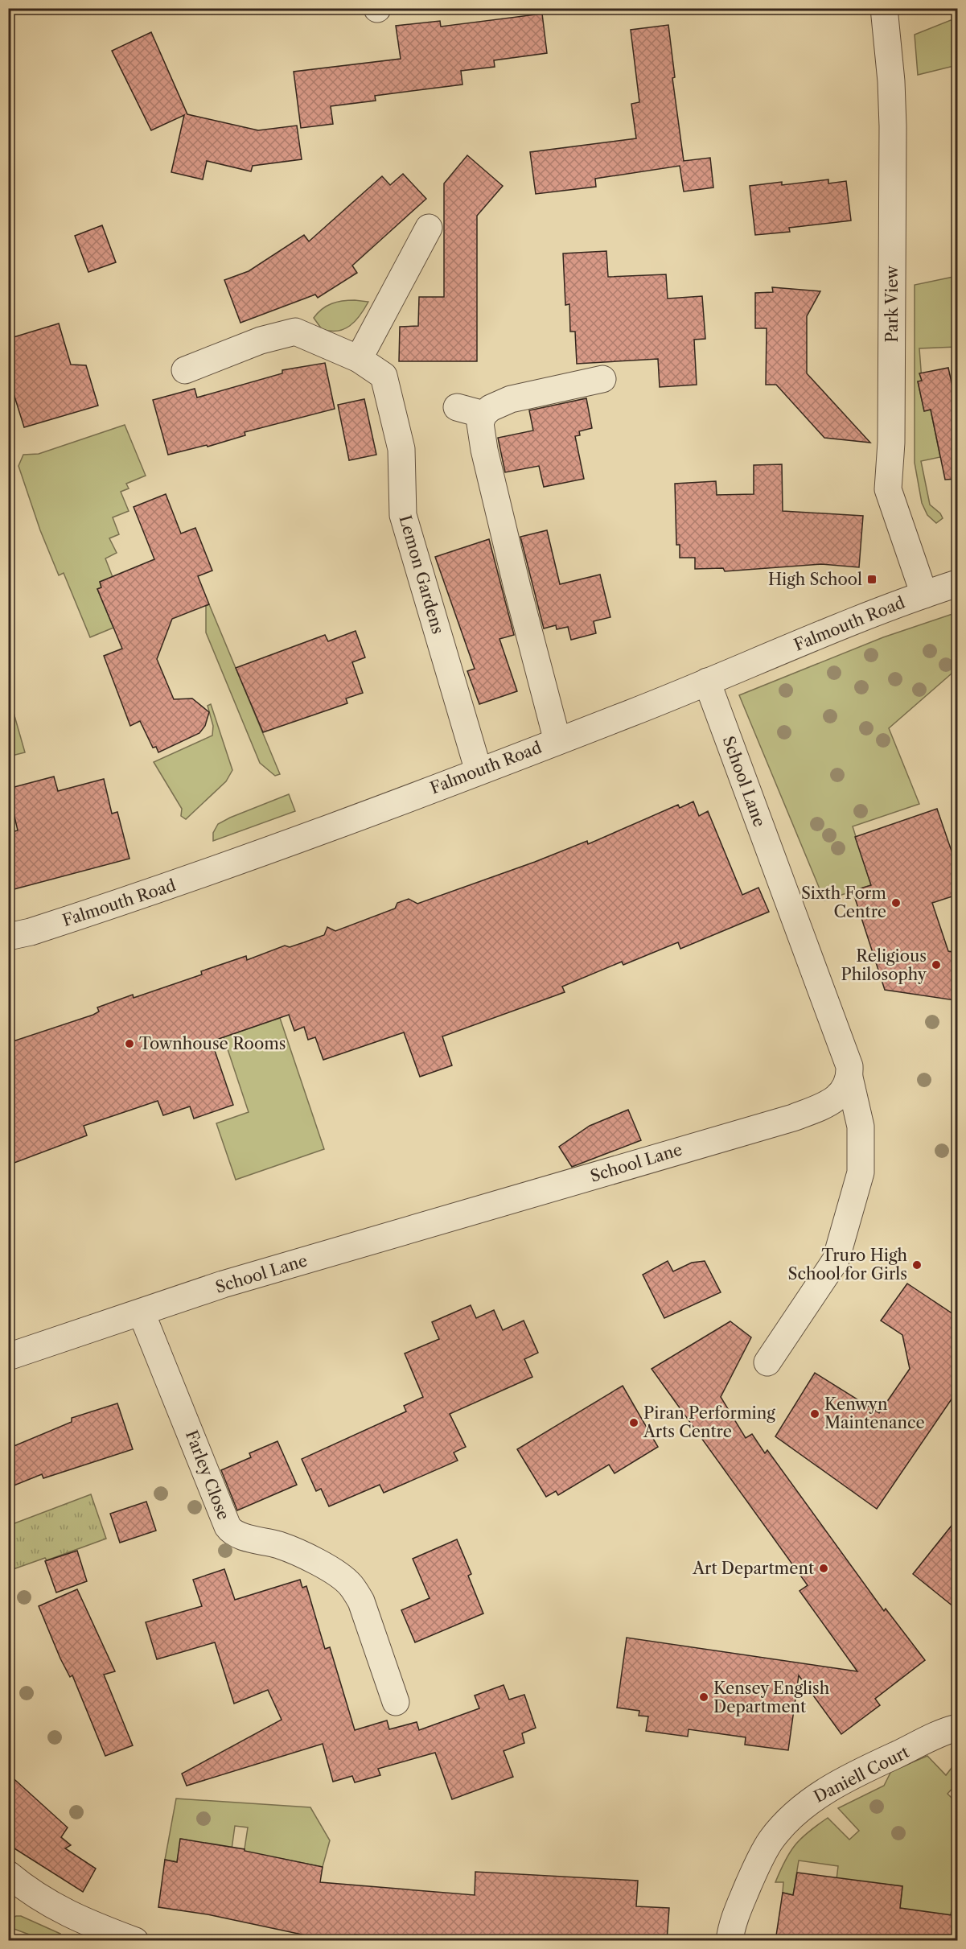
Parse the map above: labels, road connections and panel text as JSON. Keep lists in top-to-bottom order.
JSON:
{
  "streets": {
    "street": [
      "Park View",
      "Lemon Gardens",
      "Falmouth Road",
      "School Lane",
      "Farley Close",
      "Daniell Court"
    ]
  },
  "crossings": [
    ["Park View", "Falmouth Road"],
    ["Lemon Gardens", "Falmouth Road"],
    ["Falmouth Road", "School Lane"],
    ["School Lane", "Farley Close"]
  ],
  "places": {
    "transit": ["High School"],
    "other": [
      "Sixth Form Centre",
      "Religious Philosophy",
      "Townhouse Rooms",
      "Truro High School for Girls",
      "Kenwyn Maintenance",
      "Piran Performing Arts Centre",
      "Art Department",
      "Kensey English Department"
    ]
  }
}
